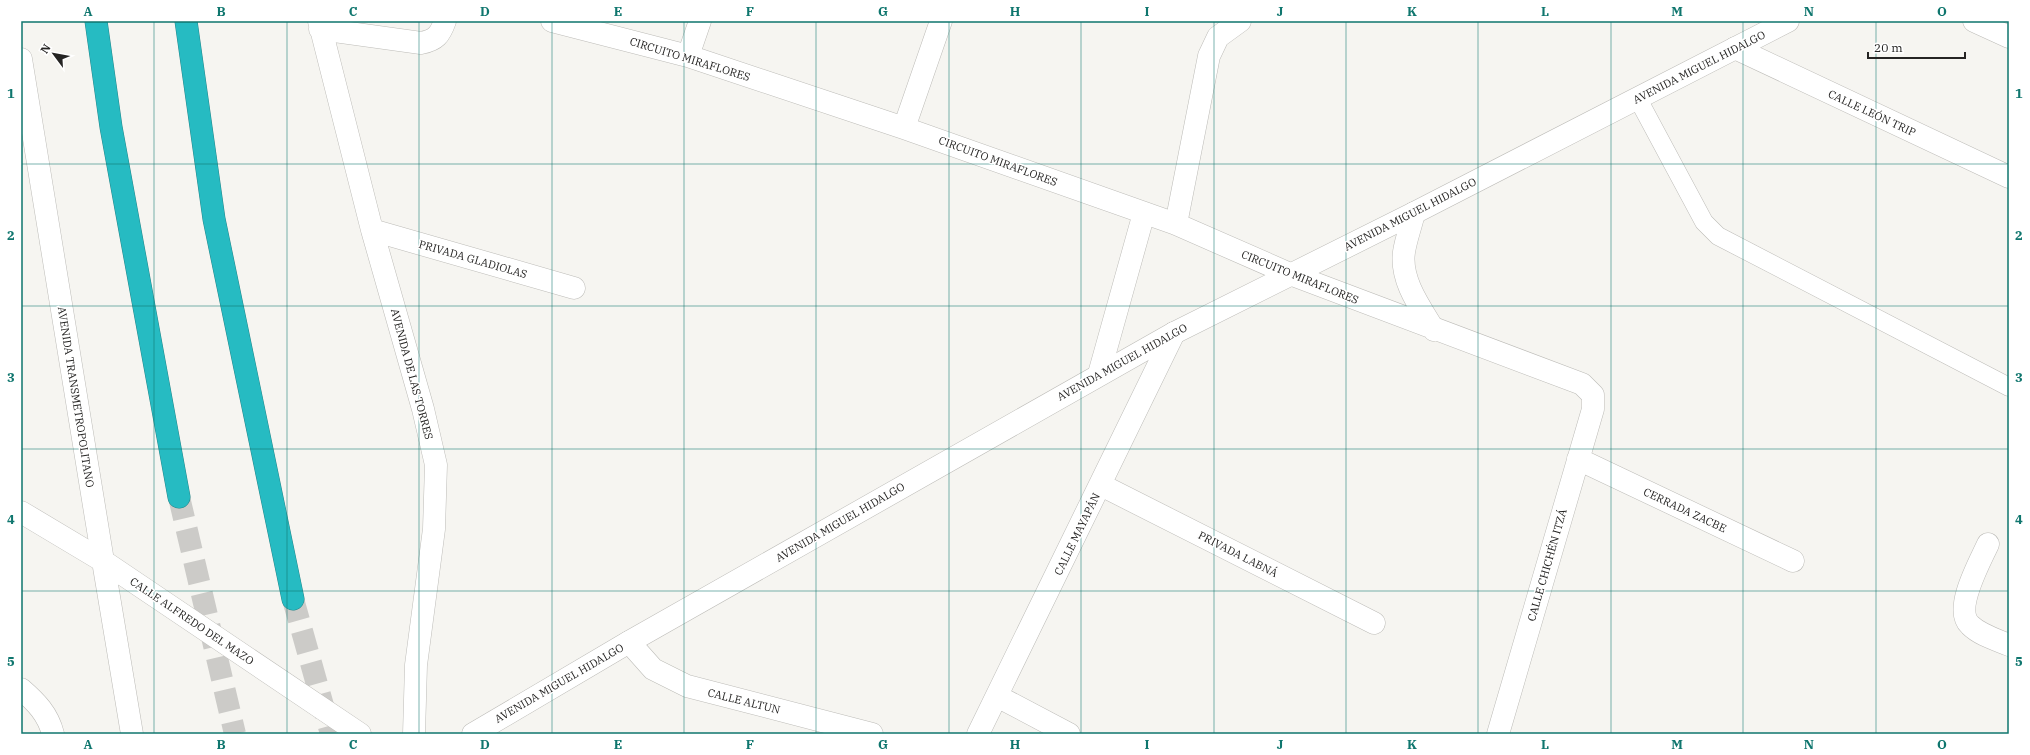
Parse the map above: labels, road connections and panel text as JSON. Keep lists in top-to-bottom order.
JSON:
{
  "streets": {
    "street": [
      "CIRCUITO MIRAFLORES",
      "AVENIDA MIGUEL HIDALGO",
      "CALLE LEÓN TRIP",
      "PRIVADA GLADIOLAS",
      "AVENIDA DE LAS TORRES",
      "AVENIDA TRANSMETROPOLITANO",
      "CERRADA ZACBE",
      "CALLE MAYAPÁN",
      "PRIVADA LABNÁ",
      "CALLE CHICHÉN ITZÁ",
      "CALLE ALFREDO DEL MAZO",
      "CALLE ALTUN"
    ]
  },
  "crossings": [
    ["CIRCUITO MIRAFLORES", "AVENIDA MIGUEL HIDALGO"],
    ["CIRCUITO MIRAFLORES", "CALLE CHICHÉN ITZÁ"],
    ["AVENIDA MIGUEL HIDALGO", "CALLE LEÓN TRIP"],
    ["AVENIDA MIGUEL HIDALGO", "CALLE MAYAPÁN"],
    ["AVENIDA MIGUEL HIDALGO", "CALLE ALTUN"],
    ["PRIVADA GLADIOLAS", "AVENIDA DE LAS TORRES"],
    ["AVENIDA TRANSMETROPOLITANO", "CALLE ALFREDO DEL MAZO"],
    ["CERRADA ZACBE", "CALLE CHICHÉN ITZÁ"],
    ["CALLE MAYAPÁN", "PRIVADA LABNÁ"]
  ],
  "scale_bar": "20 m",
  "north": "top left",
  "grid": {
    "columns": [
      "A",
      "B",
      "C",
      "D",
      "E",
      "F",
      "G",
      "H",
      "I",
      "J",
      "K",
      "L",
      "M",
      "N",
      "O"
    ],
    "rows": [
      "1",
      "2",
      "3",
      "4",
      "5"
    ]
  }
}
